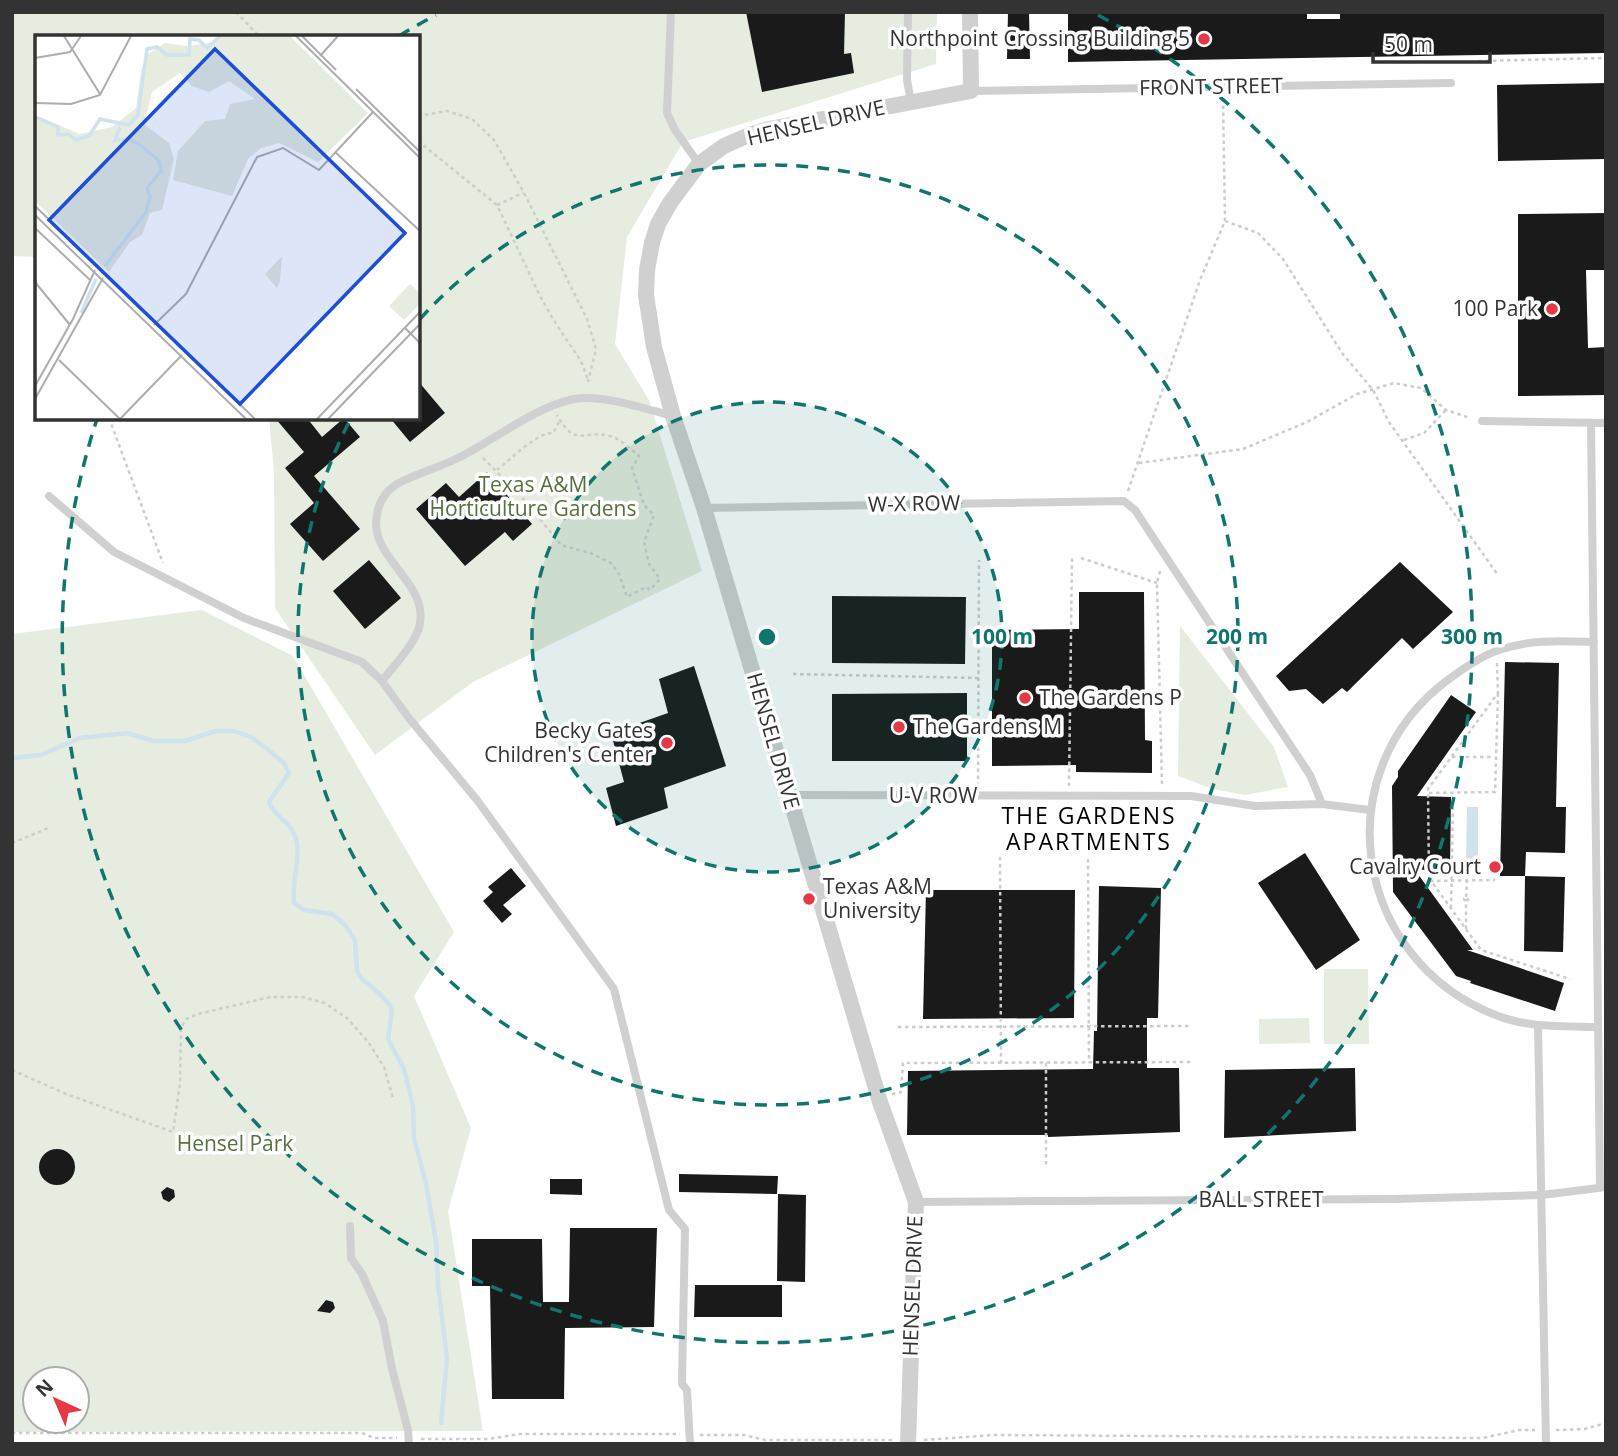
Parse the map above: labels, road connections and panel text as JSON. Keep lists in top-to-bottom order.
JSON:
{
  "streets": {
    "street": ["HENSEL DRIVE"],
    "lane": [
      "FRONT STREET",
      "W-X ROW",
      "U-V ROW",
      "BALL STREET"
    ]
  },
  "crossings": [
    ["FRONT STREET", "HENSEL DRIVE"],
    ["HENSEL DRIVE", "W-X ROW"],
    ["HENSEL DRIVE", "U-V ROW"],
    ["HENSEL DRIVE", "BALL STREET"]
  ],
  "districts": ["THE GARDENS APARTMENTS"],
  "parks": ["Texas A&M Horticulture Gardens", "Hensel Park"],
  "places": [
    "Northpoint Crossing Building 5",
    "100 Park",
    "The Gardens P",
    "The Gardens M",
    "Becky Gates Children's Center",
    "Cavalry Court",
    "Texas A&M University"
  ],
  "scale_bar": "50 m",
  "north": "top left",
  "rings": ["100 m", "200 m", "300 m"]
}
